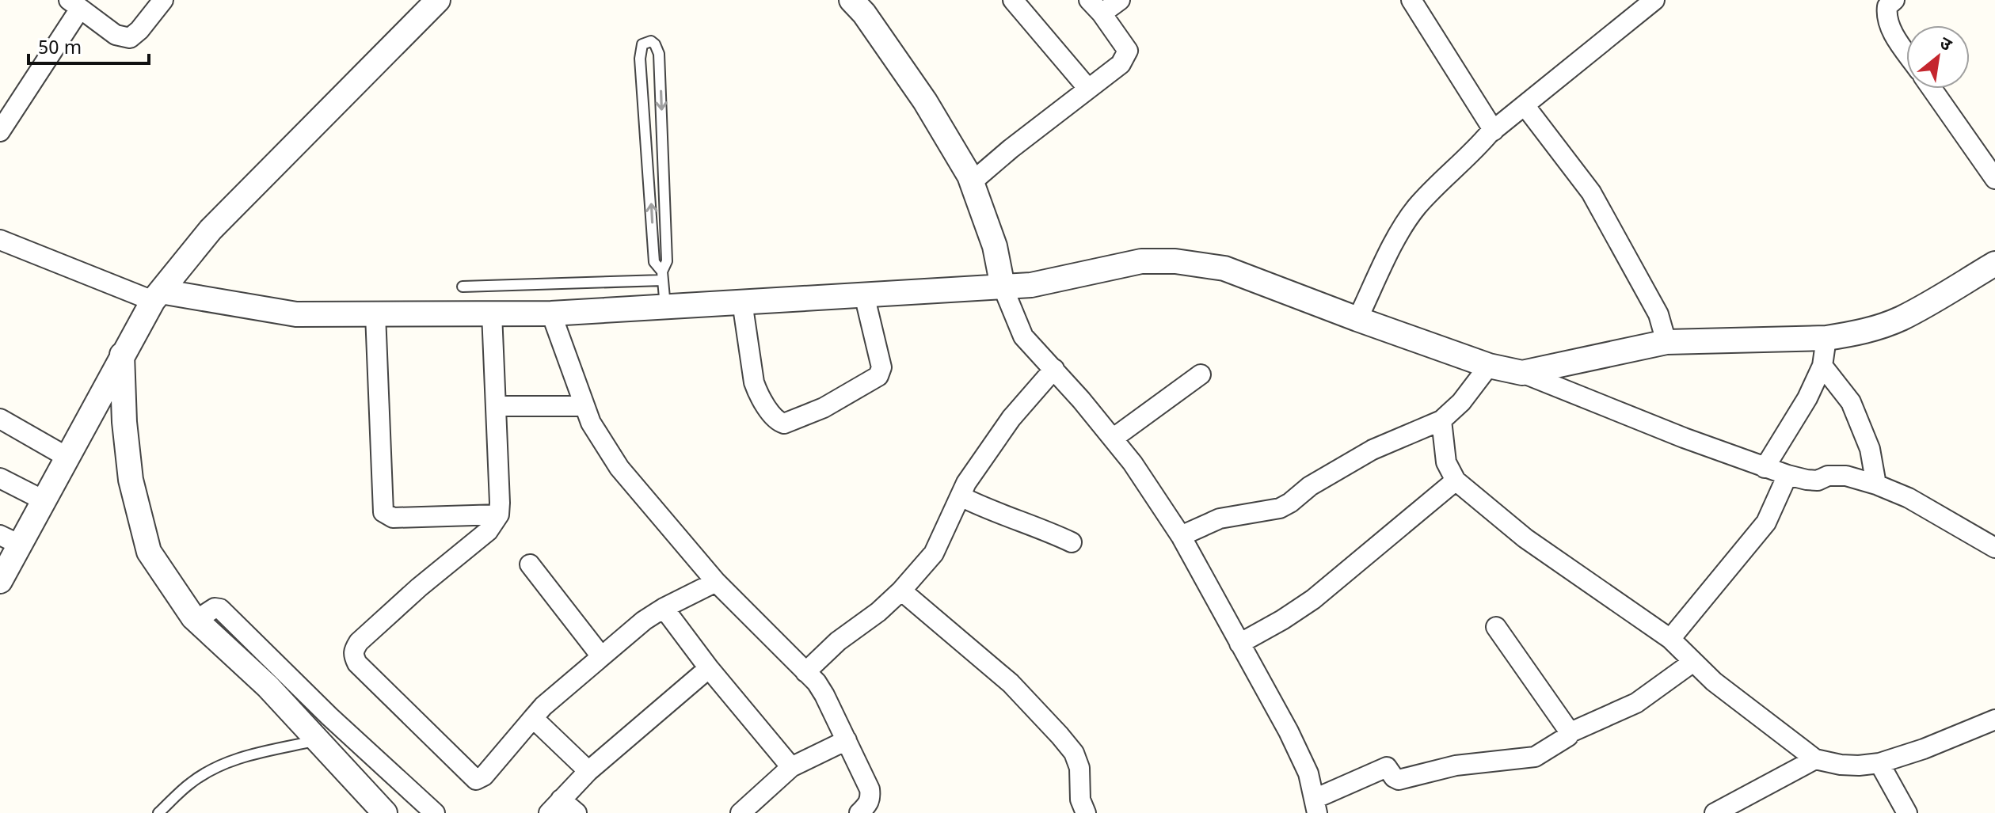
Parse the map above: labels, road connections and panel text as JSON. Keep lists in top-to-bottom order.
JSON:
{
  "scale_bar": "50 m",
  "north": "top right"
}
